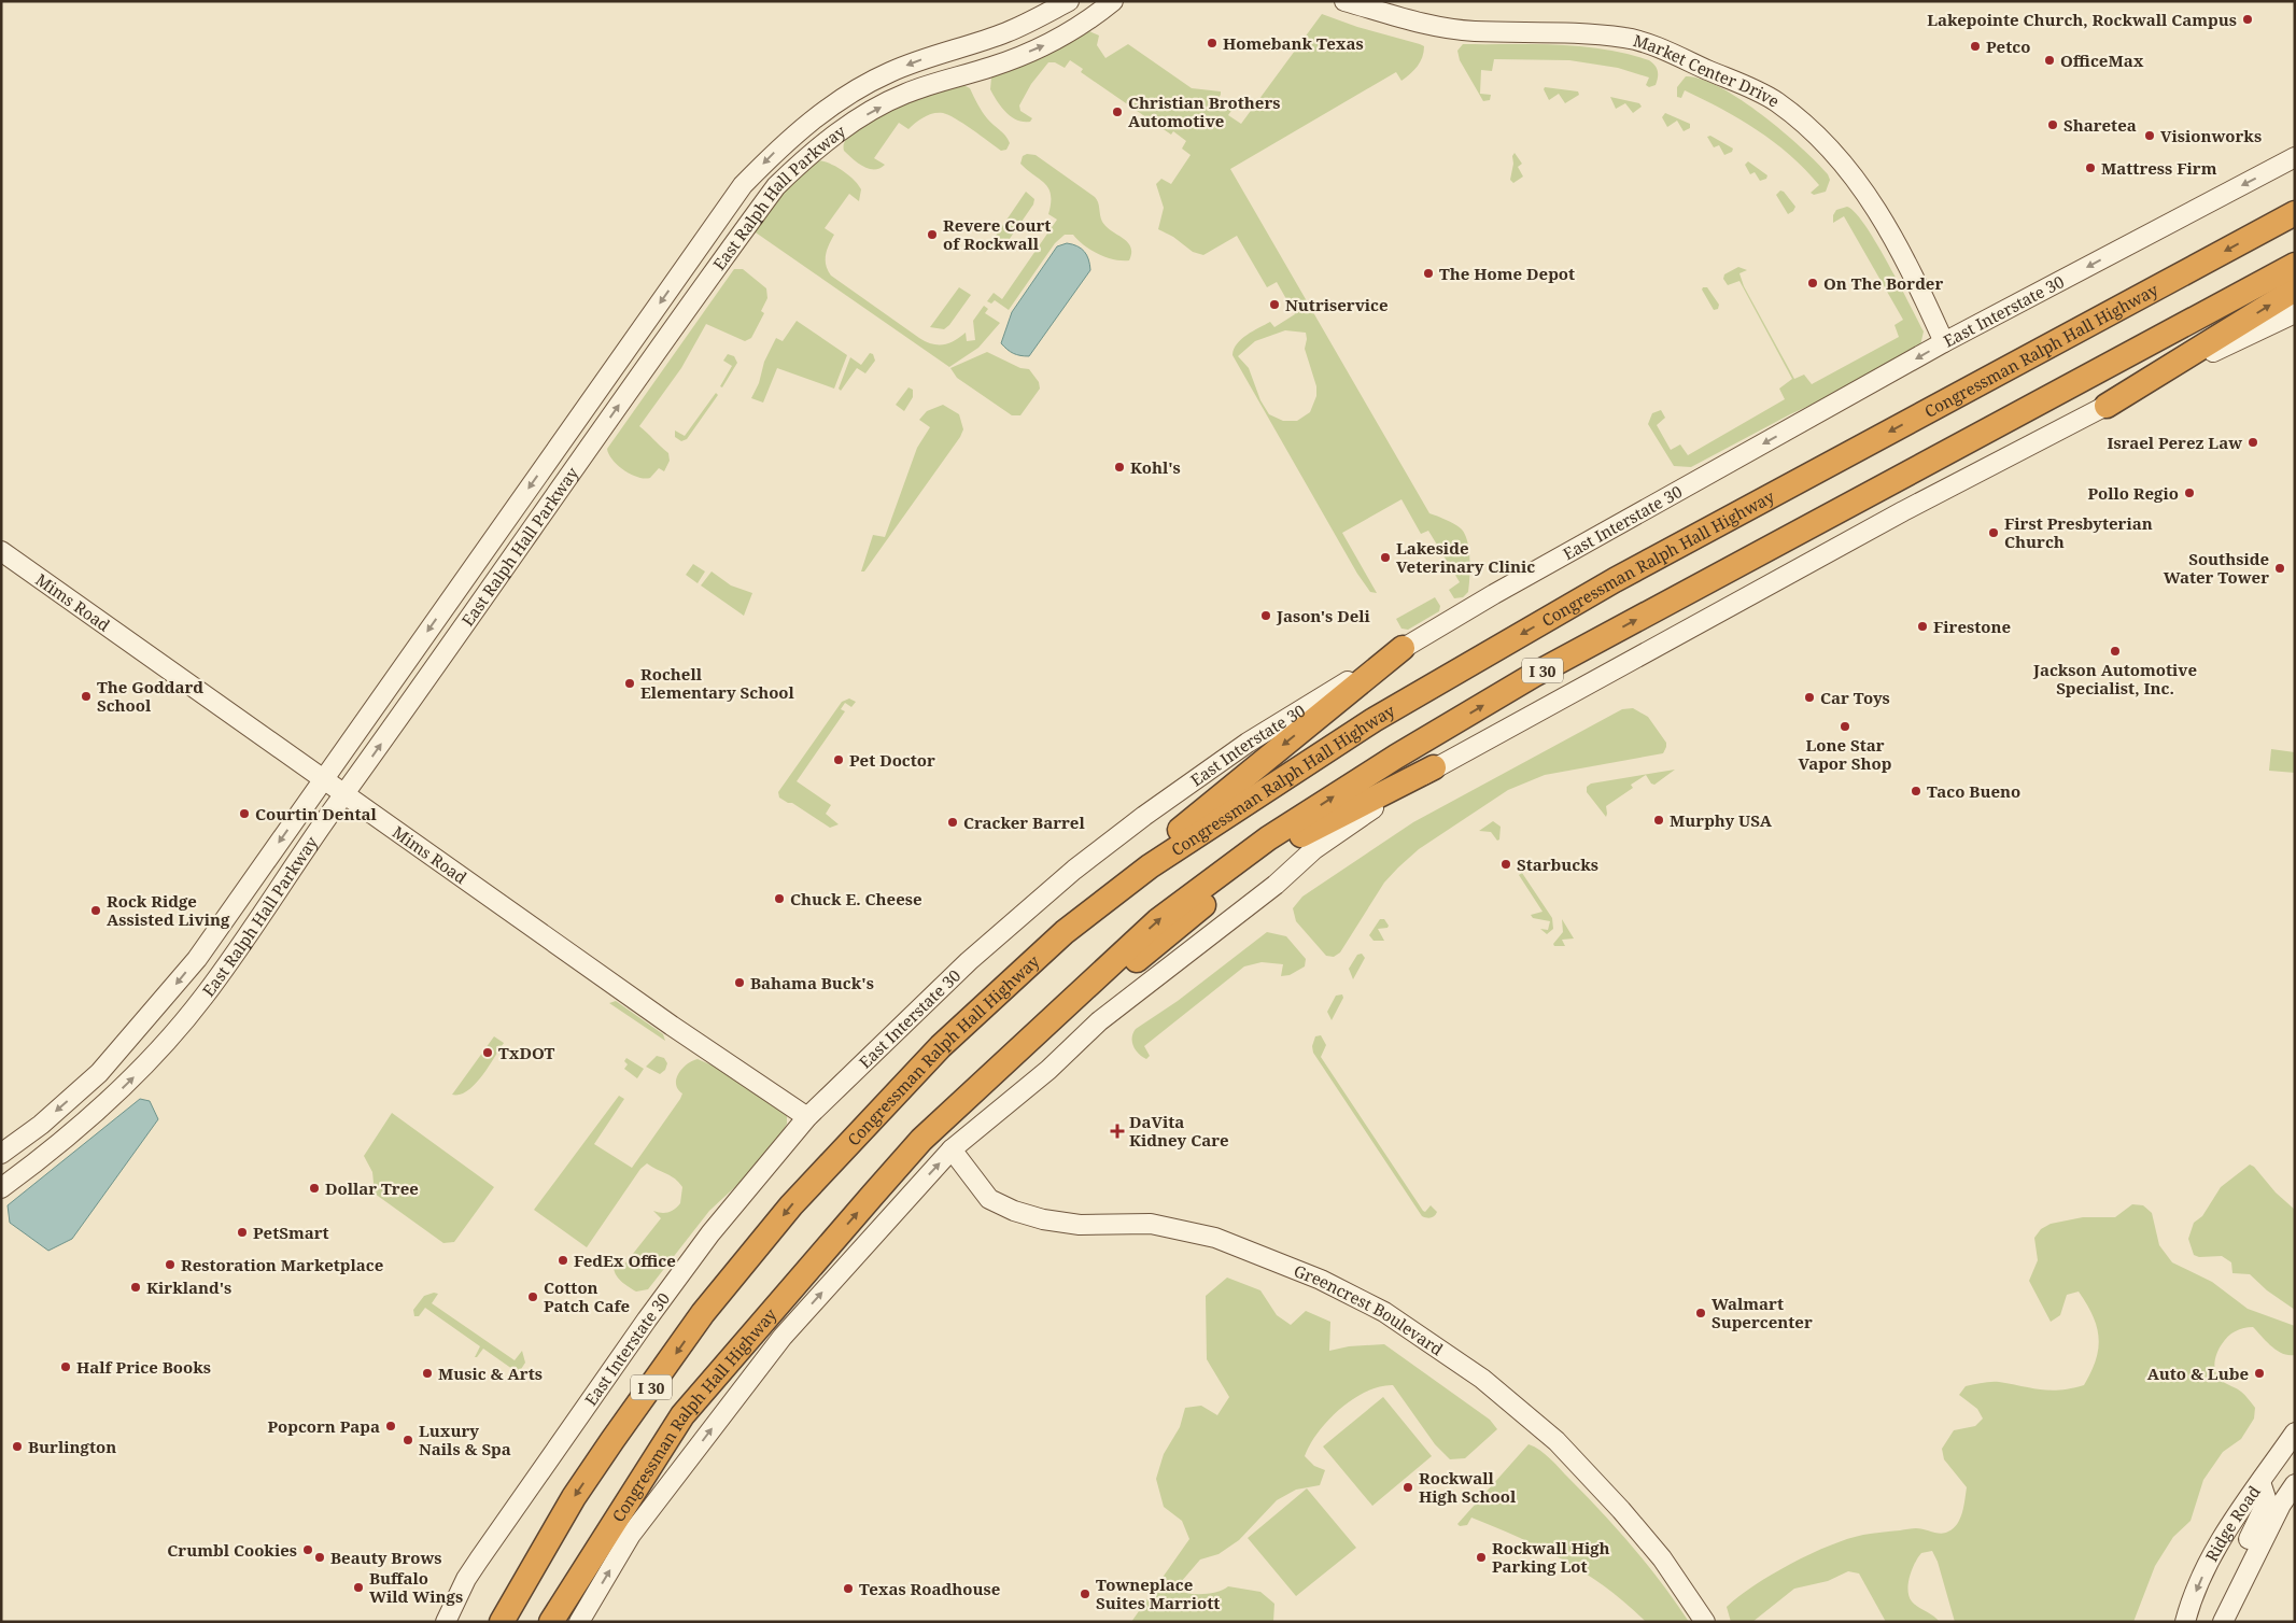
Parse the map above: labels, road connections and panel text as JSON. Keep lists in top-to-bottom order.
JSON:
{
  "streets": {
    "highway": ["Congressman Ralph Hall Highway", "I 30"],
    "main road": [
      "Market Center Drive",
      "East Ralph Hall Parkway",
      "East Interstate 30",
      "Mims Road",
      "Greencrest Boulevard",
      "Ridge Road"
    ]
  },
  "crossings": [
    ["Market Center Drive", "East Interstate 30"],
    ["East Ralph Hall Parkway", "Mims Road"],
    ["East Interstate 30", "Mims Road"]
  ],
  "places": {
    "other": [
      "Lakepointe Church, Rockwall Campus",
      "Homebank Texas",
      "Petco",
      "OfficeMax",
      "Christian Brothers Automotive",
      "Sharetea",
      "Visionworks",
      "Mattress Firm",
      "Revere Court of Rockwall",
      "The Home Depot",
      "On The Border",
      "Nutriservice",
      "Israel Perez Law",
      "Kohl's",
      "Pollo Regio",
      "First Presbyterian Church",
      "Lakeside Veterinary Clinic",
      "Southside Water Tower",
      "Jason's Deli",
      "Firestone",
      "Jackson Automotive Specialist, Inc.",
      "Rochell Elementary School",
      "The Goddard School",
      "Car Toys",
      "Lone Star Vapor Shop",
      "Pet Doctor",
      "Taco Bueno",
      "Courtin Dental",
      "Murphy USA",
      "Cracker Barrel",
      "Starbucks",
      "Chuck E. Cheese",
      "Rock Ridge Assisted Living",
      "Bahama Buck's",
      "TxDOT",
      "Dollar Tree",
      "PetSmart",
      "FedEx Office",
      "Restoration Marketplace",
      "Kirkland's",
      "Cotton Patch Cafe",
      "Walmart Supercenter",
      "Half Price Books",
      "Music & Arts",
      "Auto & Lube",
      "Popcorn Papa",
      "Luxury Nails & Spa",
      "Burlington",
      "Rockwall High School",
      "Crumbl Cookies",
      "Beauty Brows",
      "Rockwall High Parking Lot",
      "Buffalo Wild Wings",
      "Texas Roadhouse",
      "Towneplace Suites Marriott"
    ],
    "health": ["DaVita Kidney Care"]
  }
}
